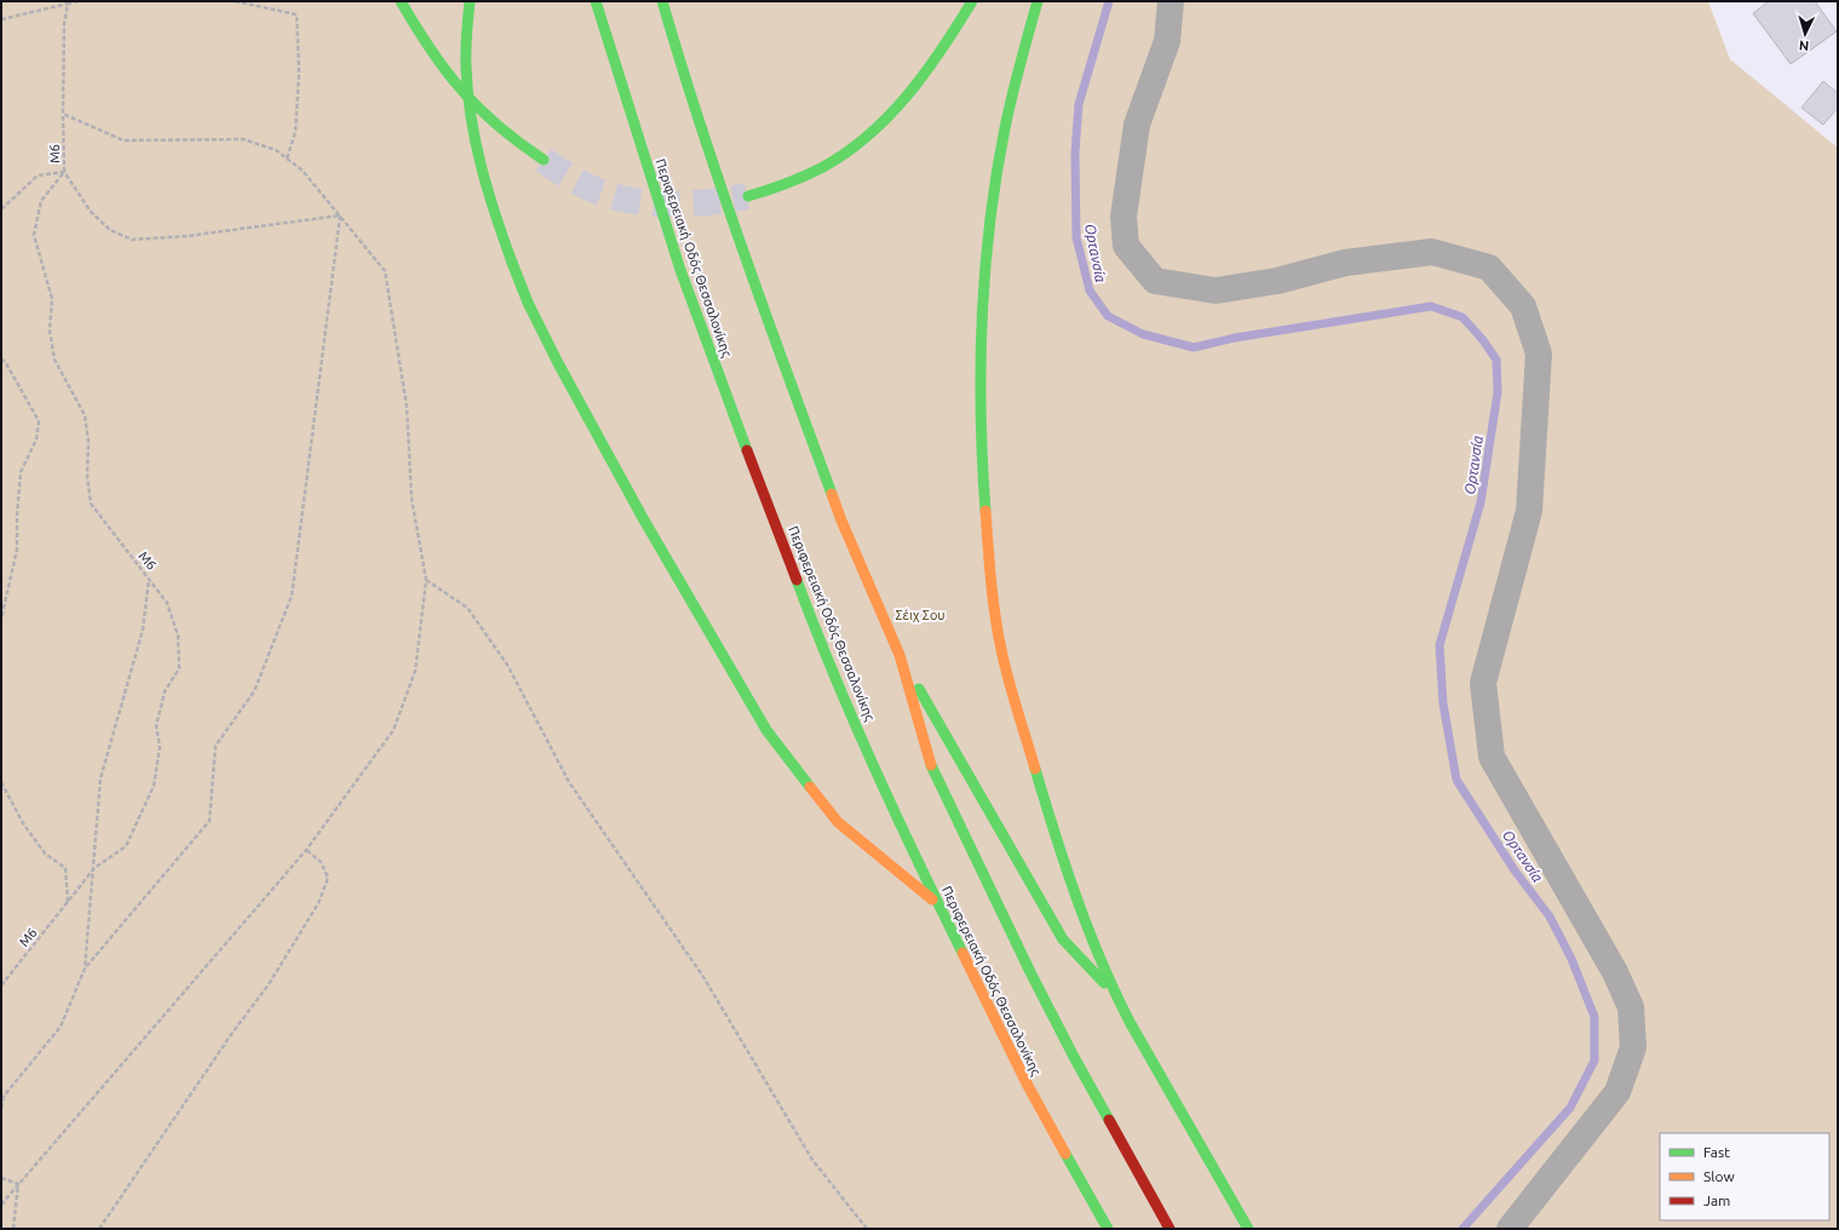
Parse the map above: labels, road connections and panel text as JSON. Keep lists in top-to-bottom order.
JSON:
{
  "streets": {
    "highway": ["Περιφερειακή Οδός Θεσσαλονίκης"],
    "path": ["M6"]
  },
  "water": ["Ορτανσία"],
  "parks": ["Σέιχ Σου"],
  "legend": ["Fast", "Slow", "Jam"],
  "north": "bottom"
}
